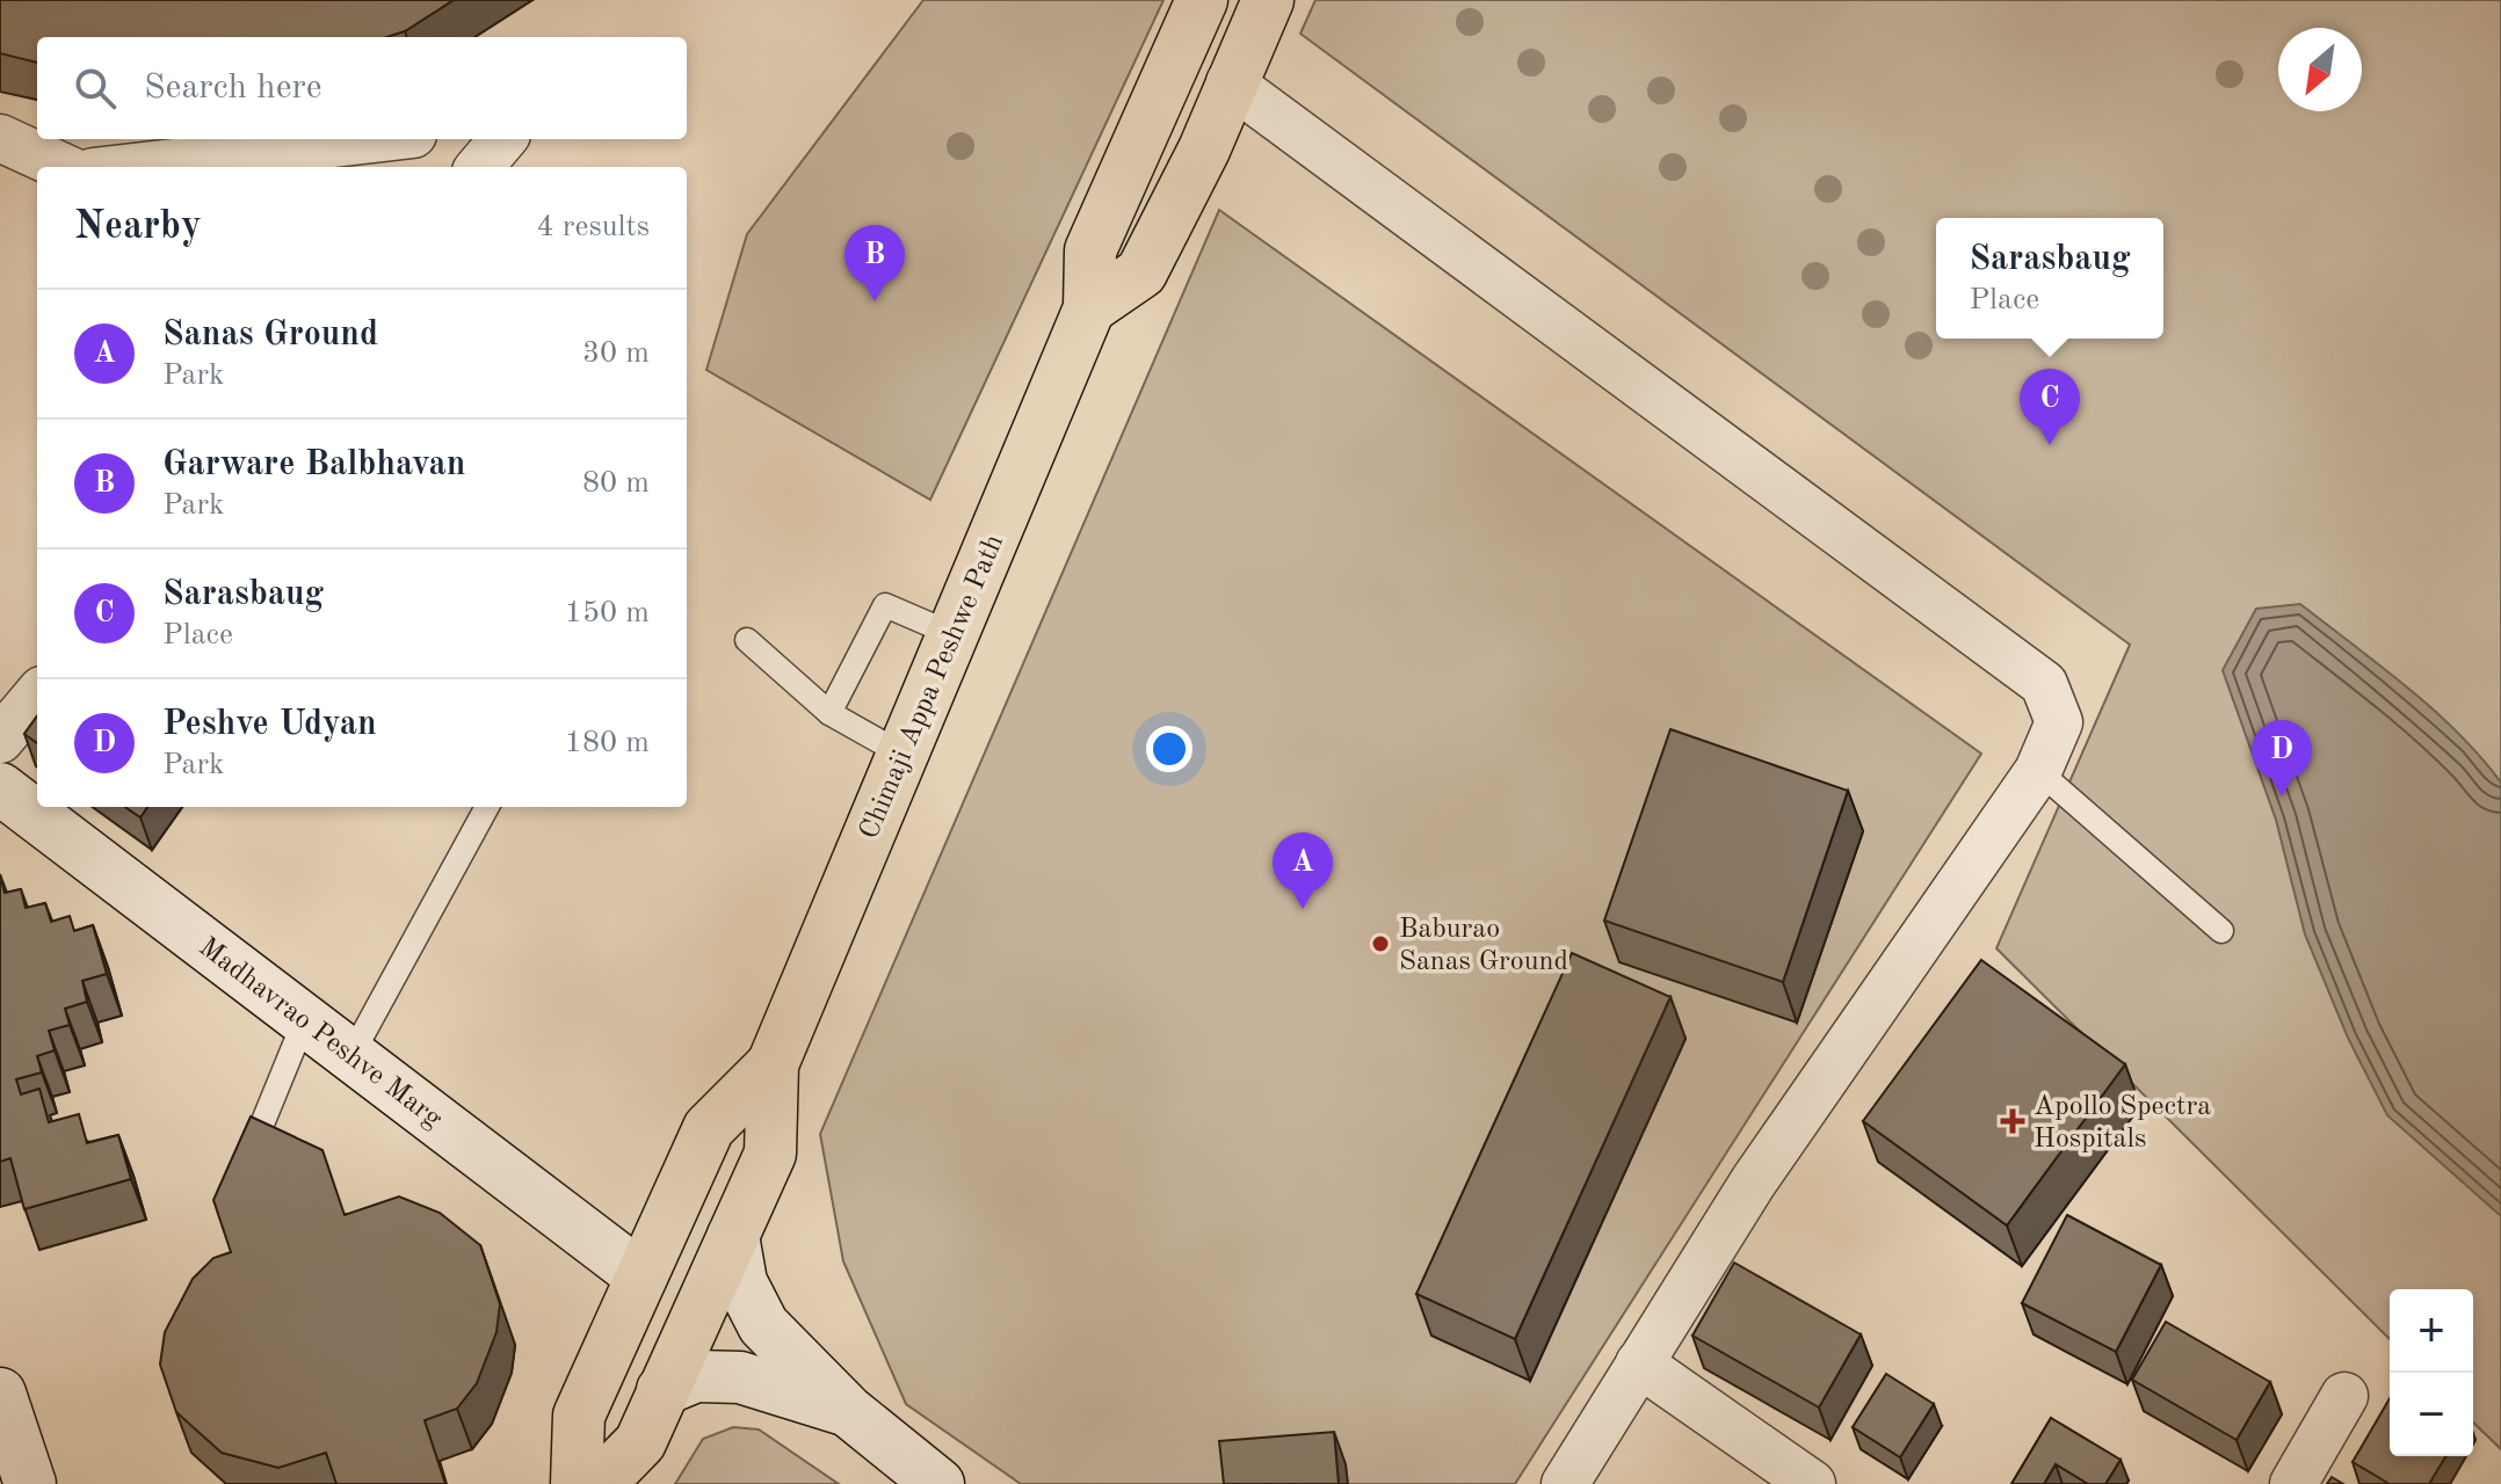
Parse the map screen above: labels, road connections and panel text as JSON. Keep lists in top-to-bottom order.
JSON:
{
  "streets": {
    "highway": ["Chimaji Appa Peshwe Path"],
    "street": ["Madhavrao Peshve Marg"]
  },
  "crossings": [
    ["Chimaji Appa Peshwe Path", "Madhavrao Peshve Marg"]
  ],
  "places": {
    "other": ["Baburao Sanas Ground"],
    "health": ["Apollo Spectra Hospitals"]
  },
  "north": "bottom left",
  "page": {
    "search": "Search here",
    "heading": ["Nearby", "4 results"],
    "popup": ["Sarasbaug", "Place"],
    "pins": [
      "B",
      "C",
      "D",
      "A"
    ],
    "list": [
      {
        "mark": "A",
        "name": "Sanas Ground",
        "note": "Park",
        "value": "30 m"
      },
      {
        "mark": "B",
        "name": "Garware Balbhavan",
        "note": "Park",
        "value": "80 m"
      },
      {
        "mark": "C",
        "name": "Sarasbaug",
        "note": "Place",
        "value": "150 m"
      },
      {
        "mark": "D",
        "name": "Peshve Udyan",
        "note": "Park",
        "value": "180 m"
      }
    ],
    "map_buttons": ["+", "−"]
  }
}
